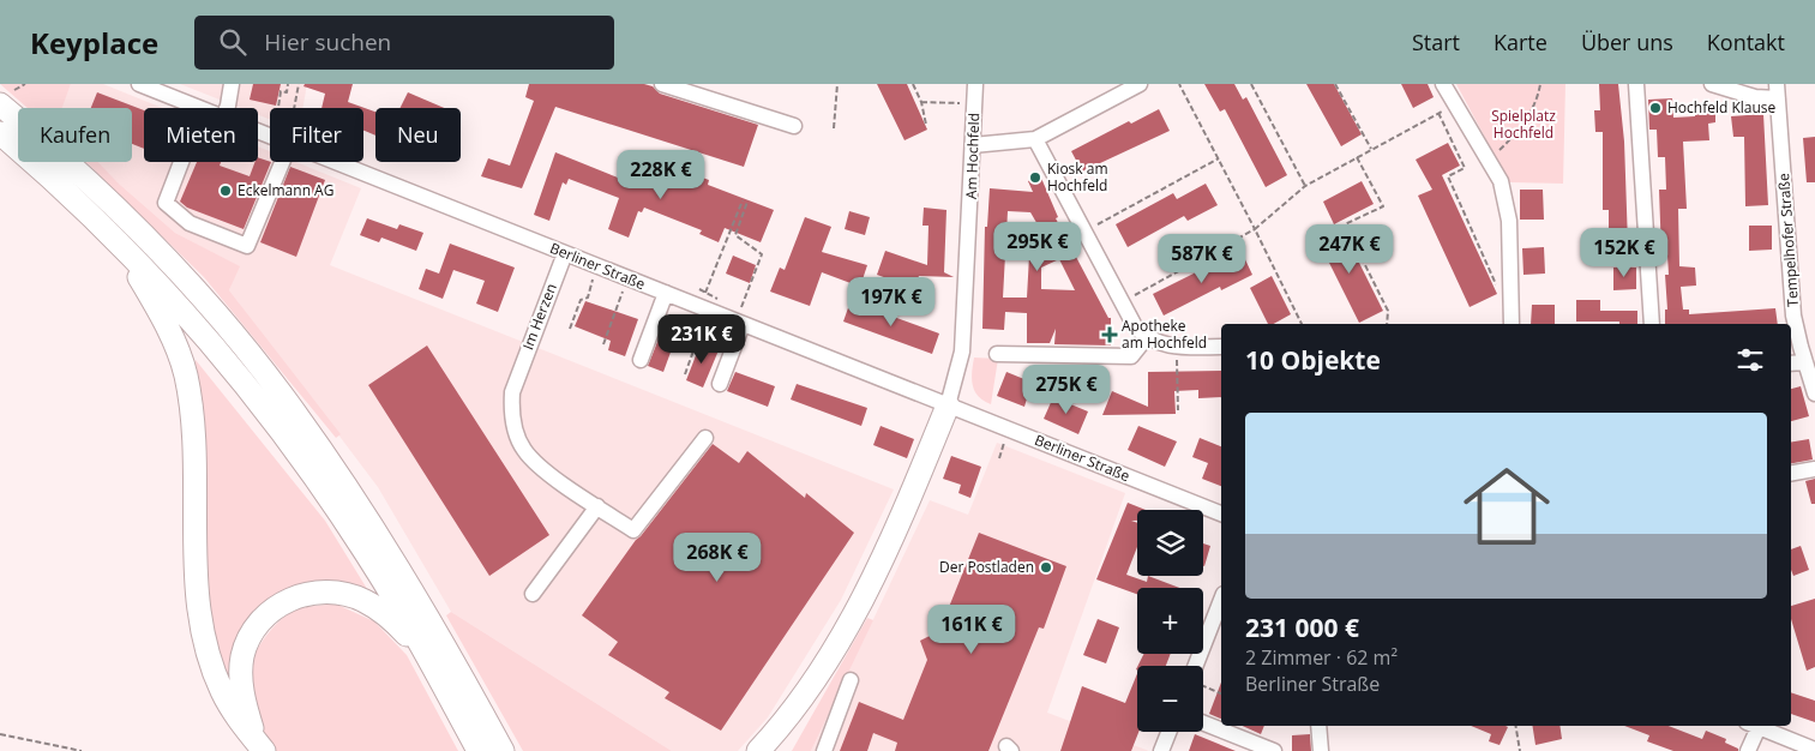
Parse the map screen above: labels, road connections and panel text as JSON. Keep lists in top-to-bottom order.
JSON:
{
  "streets": {
    "street": [
      "Am Hochfeld",
      "Tempelhofer Straße",
      "Berliner Straße",
      "Im Herzen"
    ]
  },
  "crossings": [
    ["Am Hochfeld", "Berliner Straße"],
    ["Berliner Straße", "Im Herzen"]
  ],
  "parks": ["Spielplatz Hochfeld"],
  "places": {
    "other": [
      "Hochfeld Klause",
      "Kiosk am Hochfeld",
      "Eckelmann AG",
      "Der Postladen"
    ],
    "health": ["Apotheke am Hochfeld"]
  },
  "page": {
    "header": "Keyplace",
    "search": "Hier suchen",
    "nav": [
      "Start",
      "Karte",
      "Über uns",
      "Kontakt"
    ],
    "chip": [
      "Kaufen",
      "Mieten",
      "Filter",
      "Neu"
    ],
    "price": [
      "228K €",
      "295K €",
      "247K €",
      "152K €",
      "587K €",
      "197K €",
      "231K €",
      "275K €",
      "268K €",
      "161K €"
    ],
    "heading": "10 Objekte",
    "list": [
      {
        "name": "231 000 €",
        "note": "2 Zimmer · 62 m² · Berliner Straße"
      }
    ],
    "map_buttons": ["+", "−"]
  }
}
